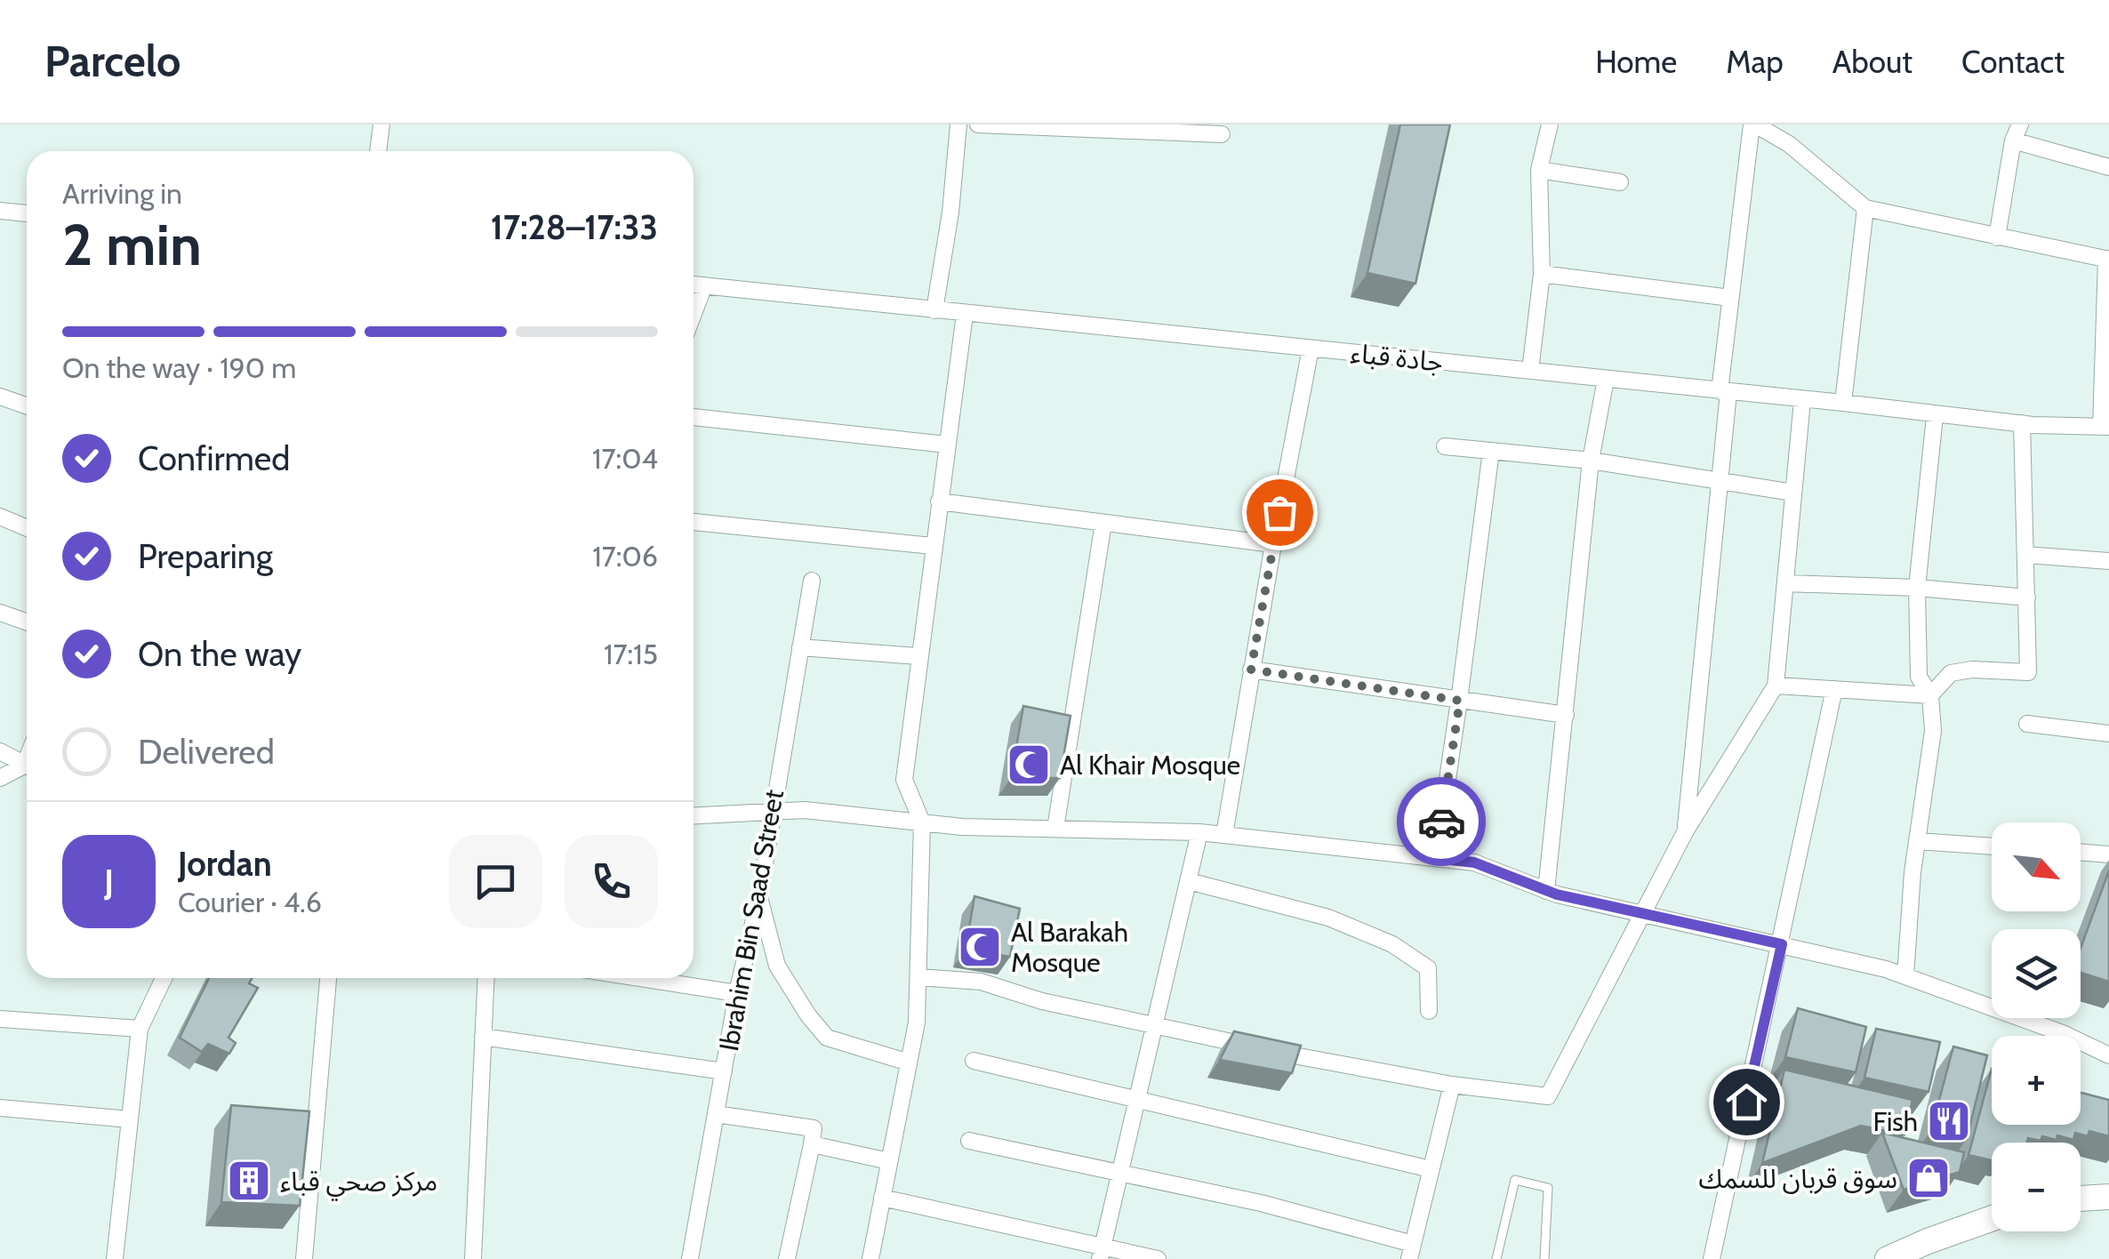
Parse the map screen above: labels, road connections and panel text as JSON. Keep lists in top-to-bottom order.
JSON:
{
  "streets": {
    "street": ["جادة قباء", "Ibrahim Bin Saad Street"]
  },
  "places": {
    "mosque": ["Al Khair Mosque", "Al Barakah Mosque"],
    "restaurant": ["Fish"],
    "shop": ["سوق قربان للسمك"],
    "building": ["مركز صحي قباء"]
  },
  "north": "bottom right",
  "page": {
    "header": "Parcelo",
    "nav": [
      "Home",
      "Map",
      "About",
      "Contact"
    ],
    "heading": ["2 min", "Arriving in", "17:28–17:33"],
    "panel": ["Jordan", "Courier · 4.6"],
    "bar": "On the way · 190 m",
    "list": [
      ["Confirmed", "17:04"],
      ["Preparing", "17:06"],
      ["On the way", "17:15"],
      "Delivered"
    ],
    "map_buttons": ["+", "−"],
    "round": "J"
  }
}
